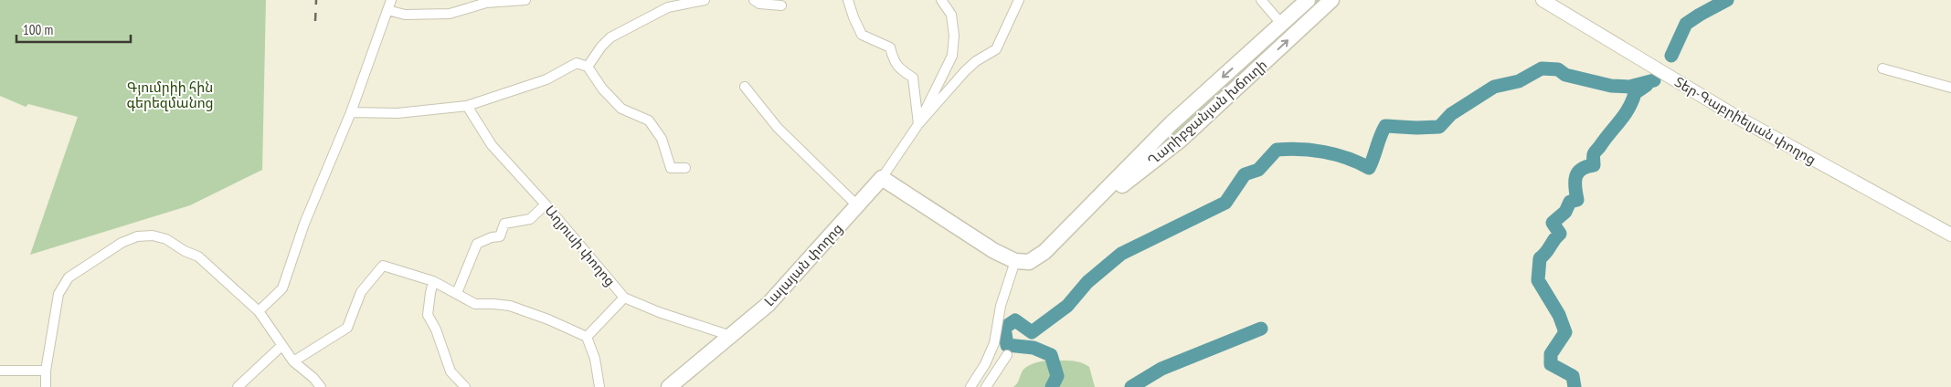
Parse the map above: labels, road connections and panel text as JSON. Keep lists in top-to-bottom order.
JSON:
{
  "streets": {
    "highway": ["Ղարիբջանյան խճուղի", "Լալայան փողոց"],
    "main road": ["Տեր-Գաբրիելյան փողոց"],
    "street": ["Աղյուսի փողոց"]
  },
  "crossings": [
    ["Աղյուսի փողոց", "Լալայան փողոց"]
  ],
  "parks": ["Գյումրիի հին գերեզմանոց"],
  "scale_bar": "100 m"
}
